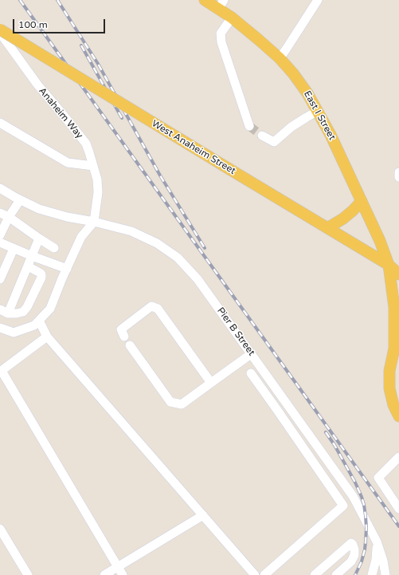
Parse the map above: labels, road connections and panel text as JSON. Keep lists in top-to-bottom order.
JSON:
{
  "streets": {
    "main road": ["East I Street", "West Anaheim Street"],
    "street": ["Anaheim Way", "Pier B Street"]
  },
  "crossings": [
    ["Anaheim Way", "Pier B Street"],
    ["East I Street", "West Anaheim Street"]
  ],
  "scale_bar": "100 m"
}
